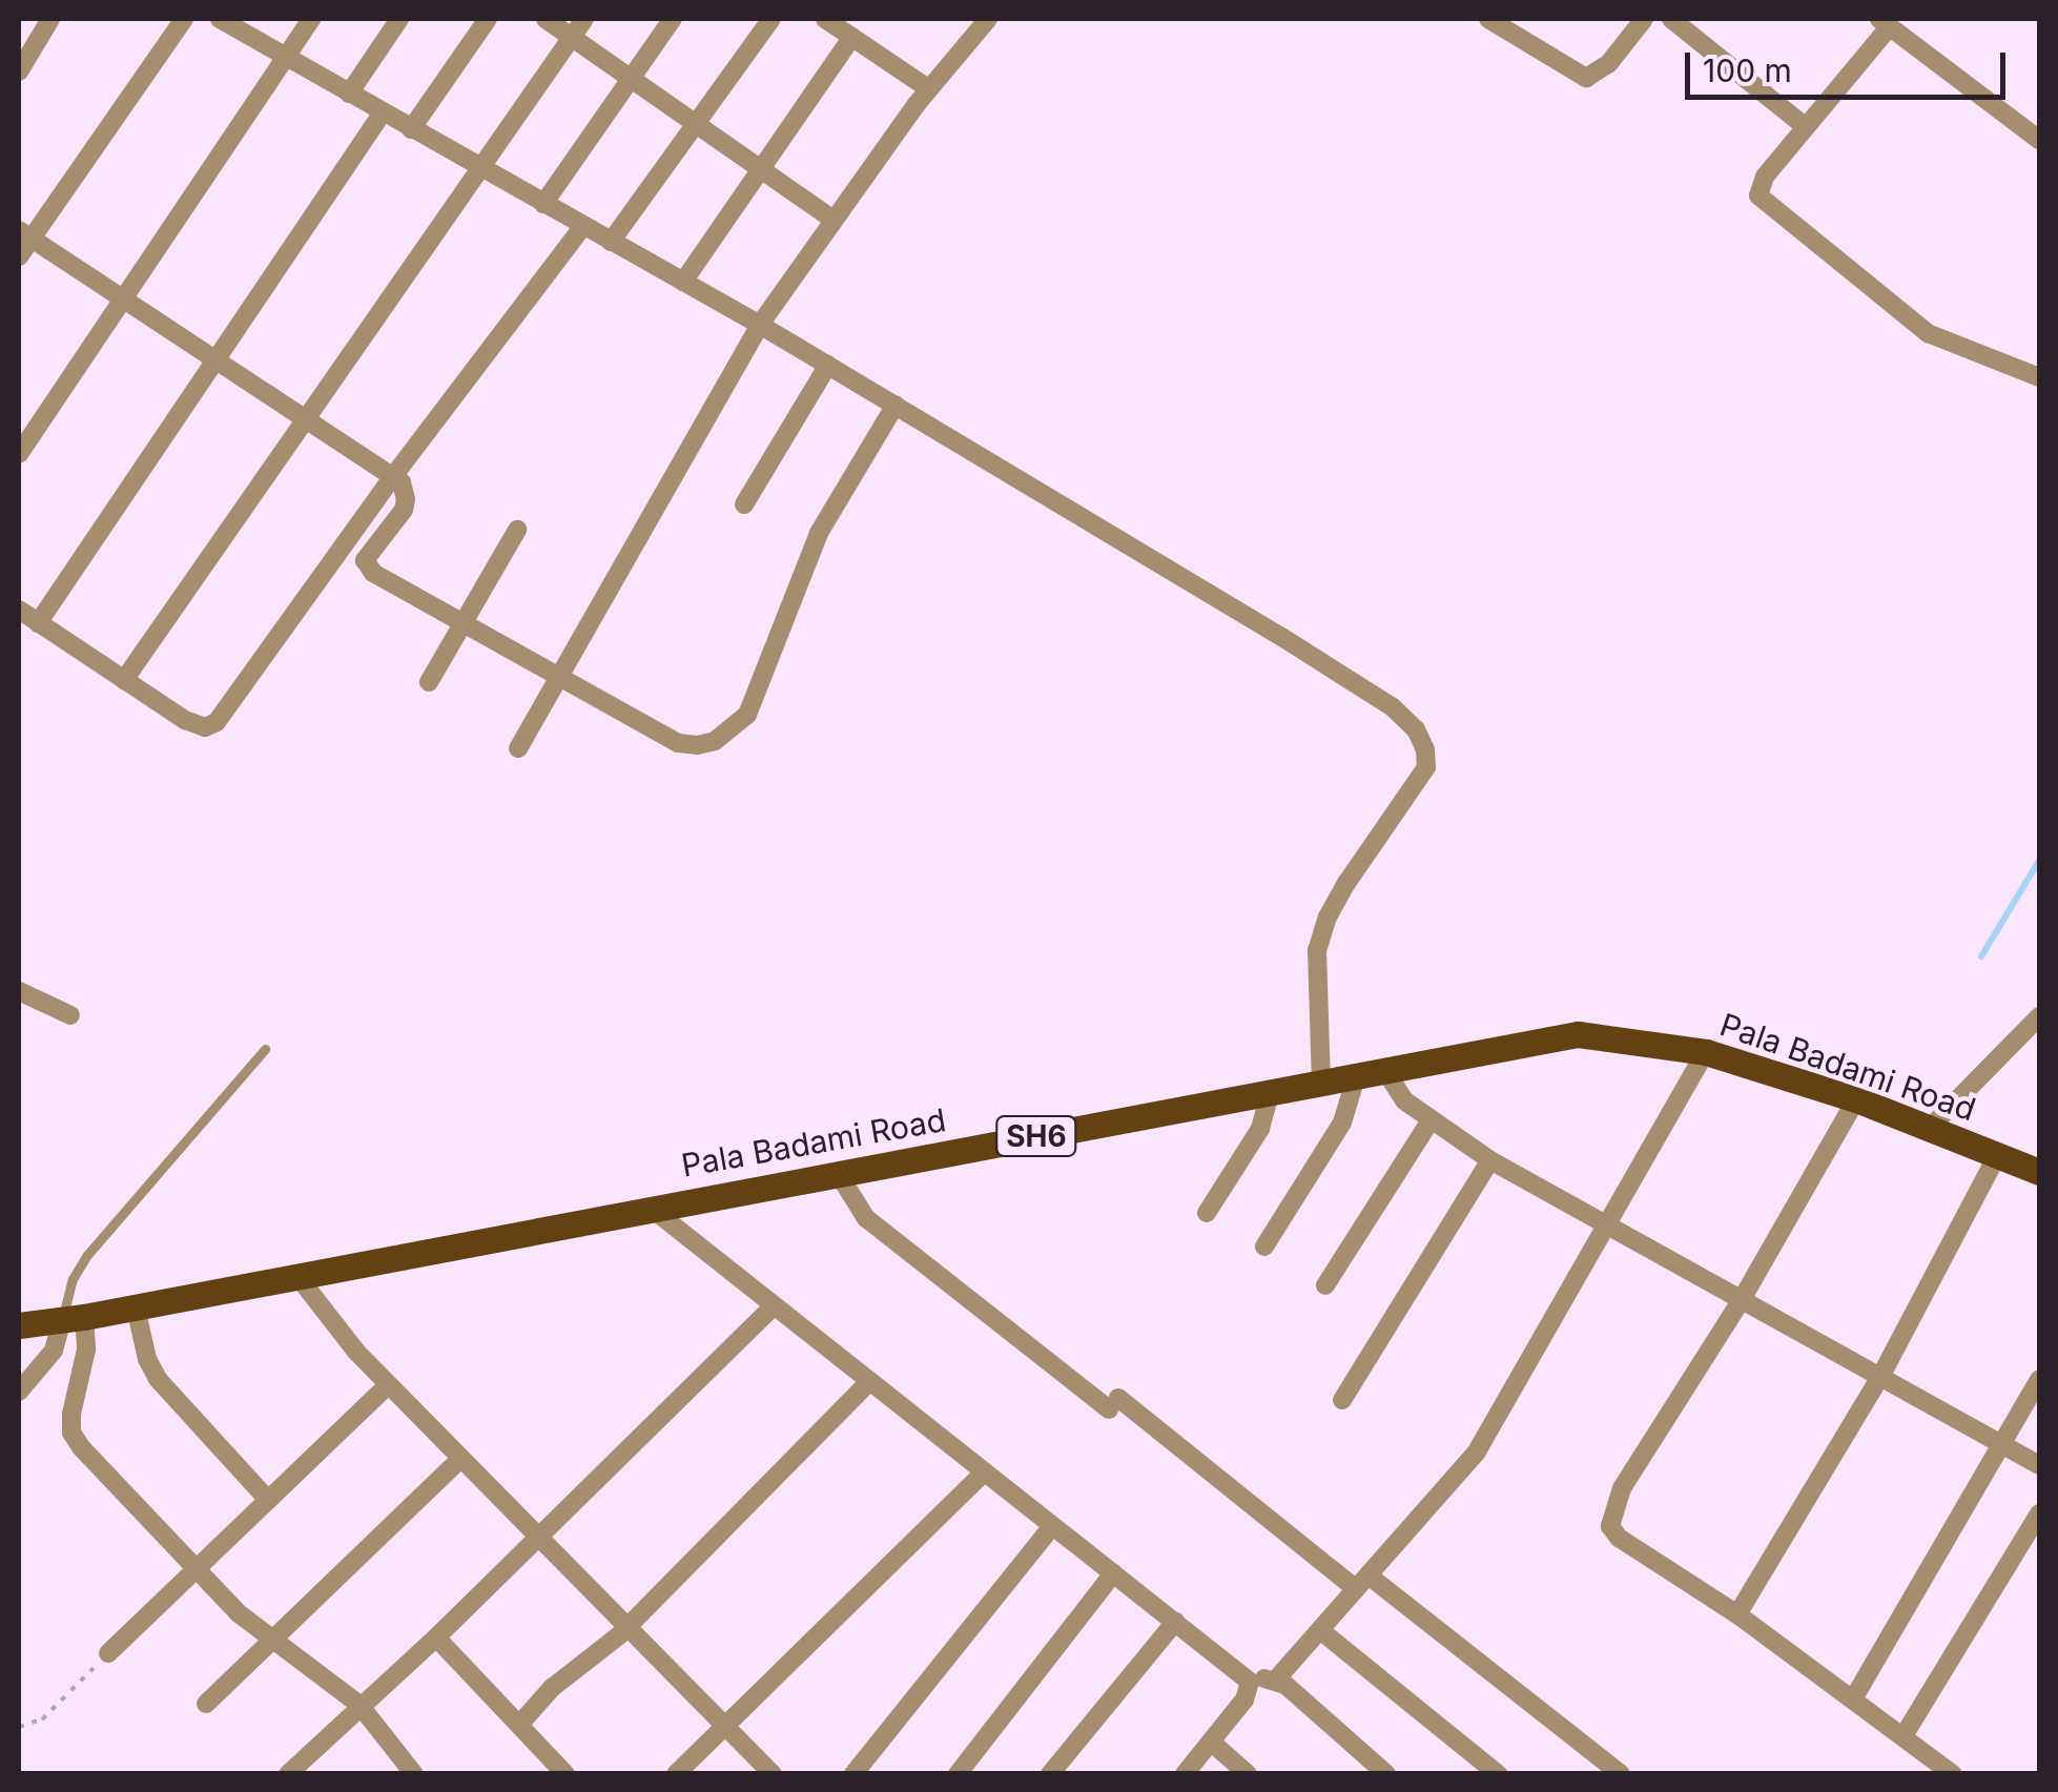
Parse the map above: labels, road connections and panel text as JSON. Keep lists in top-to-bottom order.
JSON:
{
  "streets": {
    "main road": ["Pala Badami Road", "SH6"]
  },
  "scale_bar": "100 m"
}
